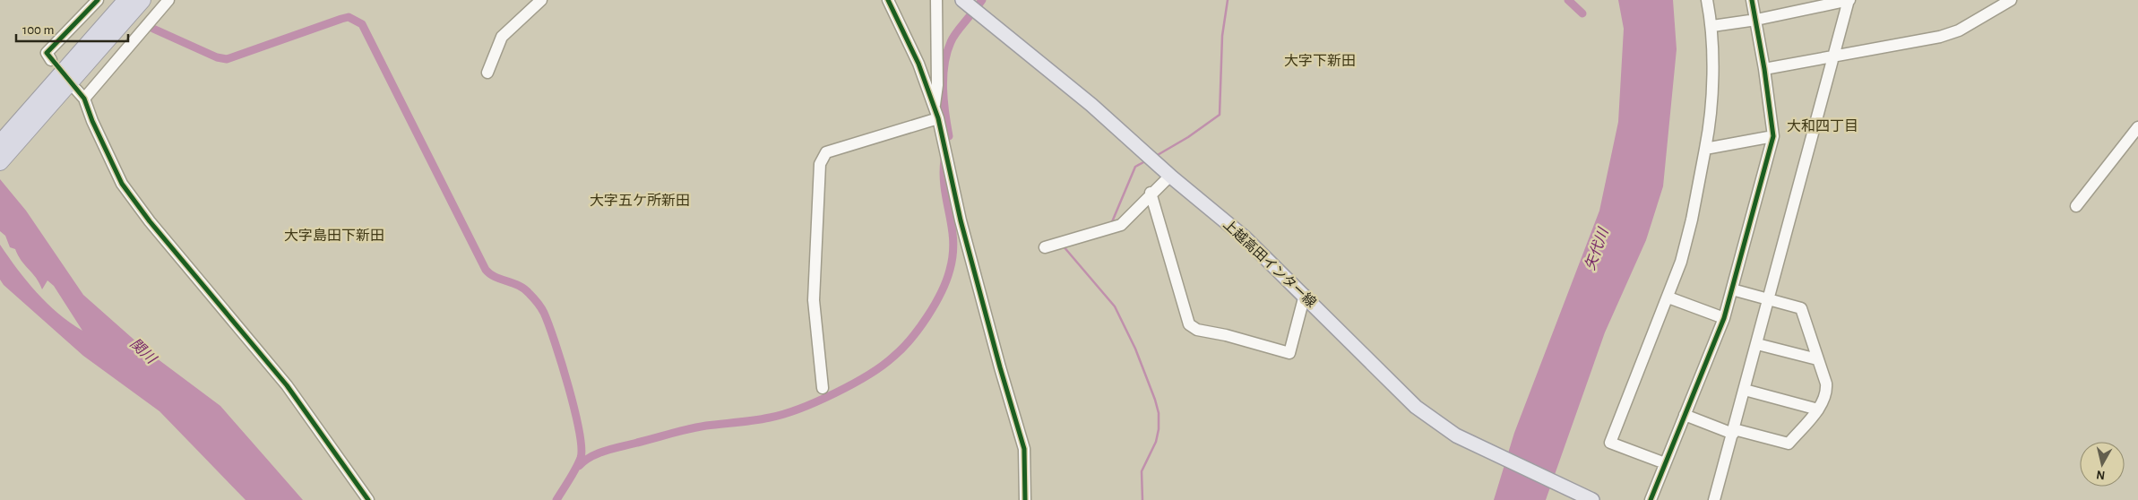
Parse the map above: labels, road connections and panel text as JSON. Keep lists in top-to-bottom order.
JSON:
{
  "streets": {
    "main road": ["上越高田インター線"]
  },
  "districts": [
    "大字下新田",
    "大和四丁目",
    "大字五ケ所新田",
    "大字島田下新田"
  ],
  "water": ["矢代川", "関川"],
  "scale_bar": "100 m",
  "north": "bottom"
}
